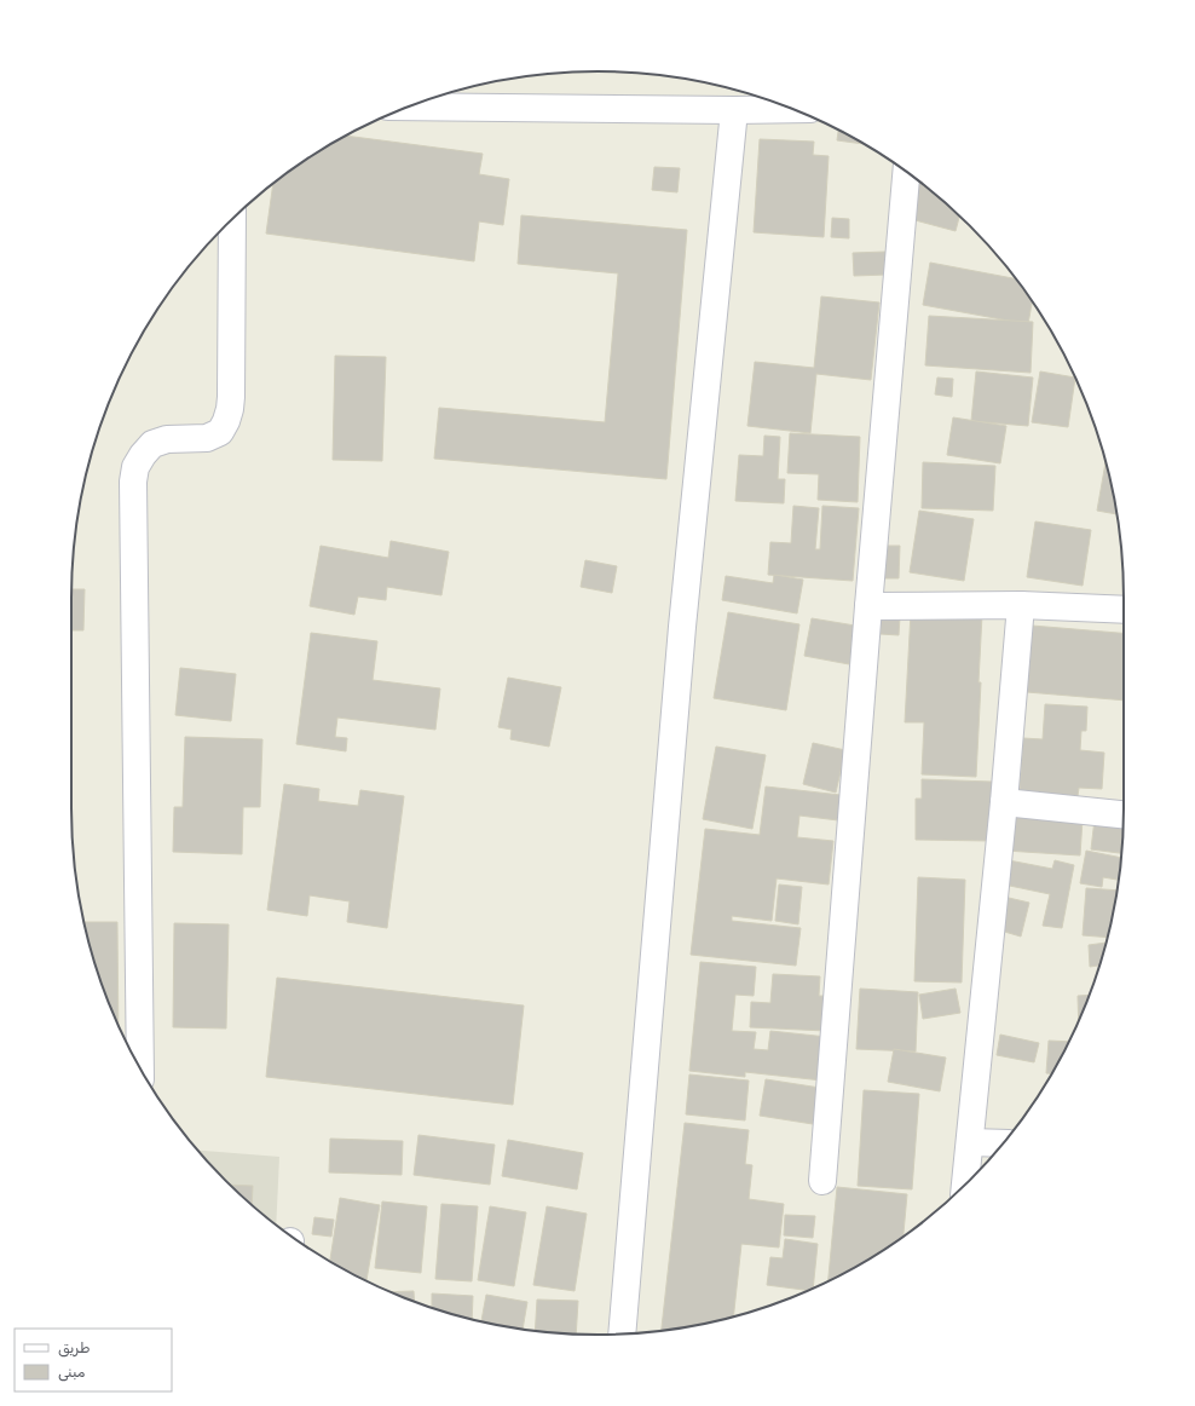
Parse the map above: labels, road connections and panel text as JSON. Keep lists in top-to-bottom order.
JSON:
{
  "legend": ["طريق", "مبنى"]
}
